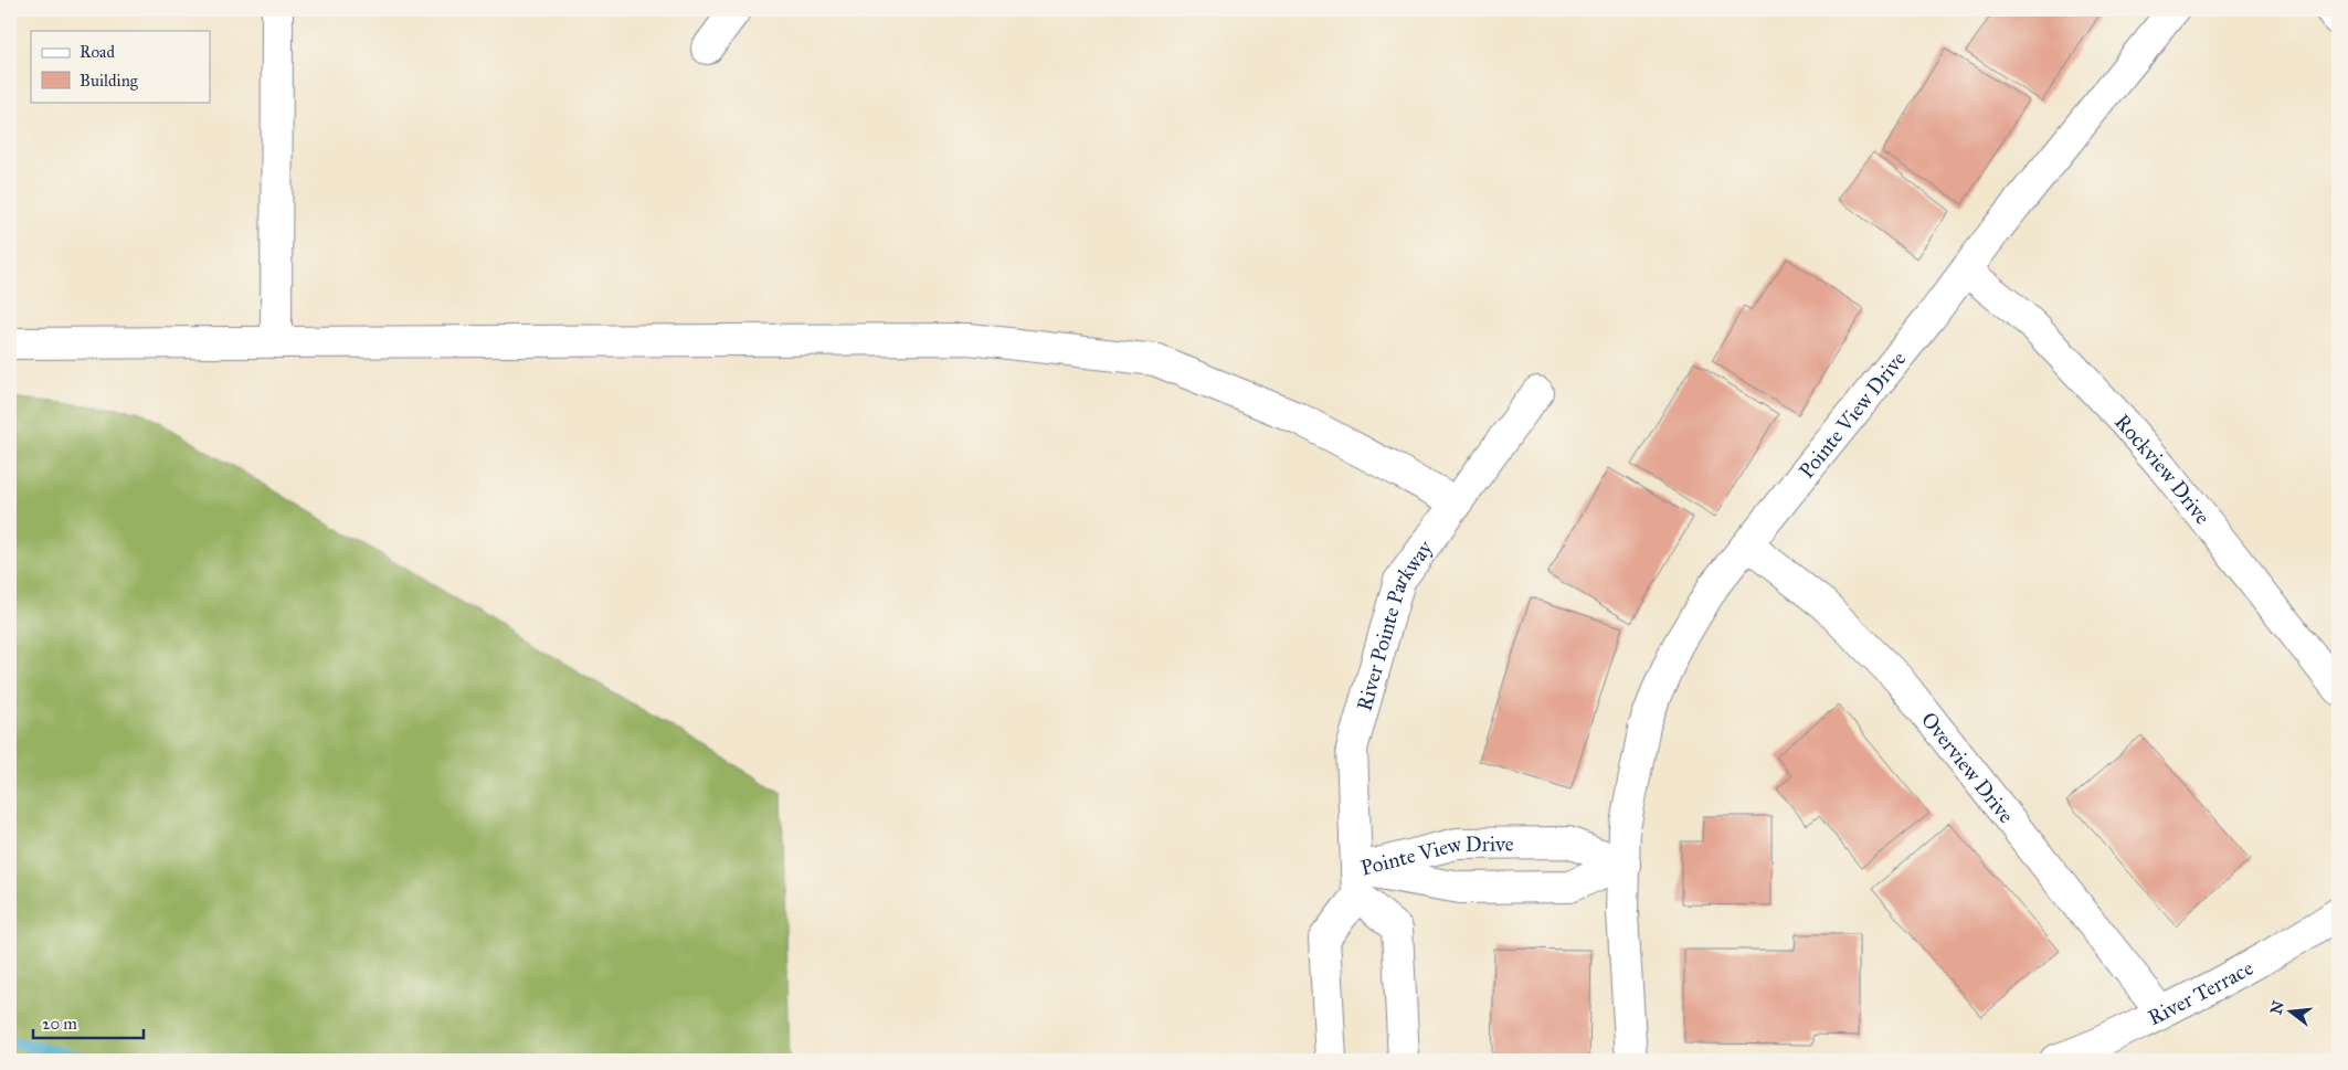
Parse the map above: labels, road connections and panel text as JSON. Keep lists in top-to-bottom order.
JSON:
{
  "streets": {
    "street": [
      "Pointe View Drive",
      "Rockview Drive",
      "River Pointe Parkway",
      "Overview Drive",
      "River Terrace"
    ]
  },
  "crossings": [
    ["Pointe View Drive", "Rockview Drive"],
    ["Pointe View Drive", "River Pointe Parkway"],
    ["Pointe View Drive", "Overview Drive"],
    ["Overview Drive", "River Terrace"]
  ],
  "legend": ["Road", "Building"],
  "scale_bar": "20 m",
  "north": "left"
}
